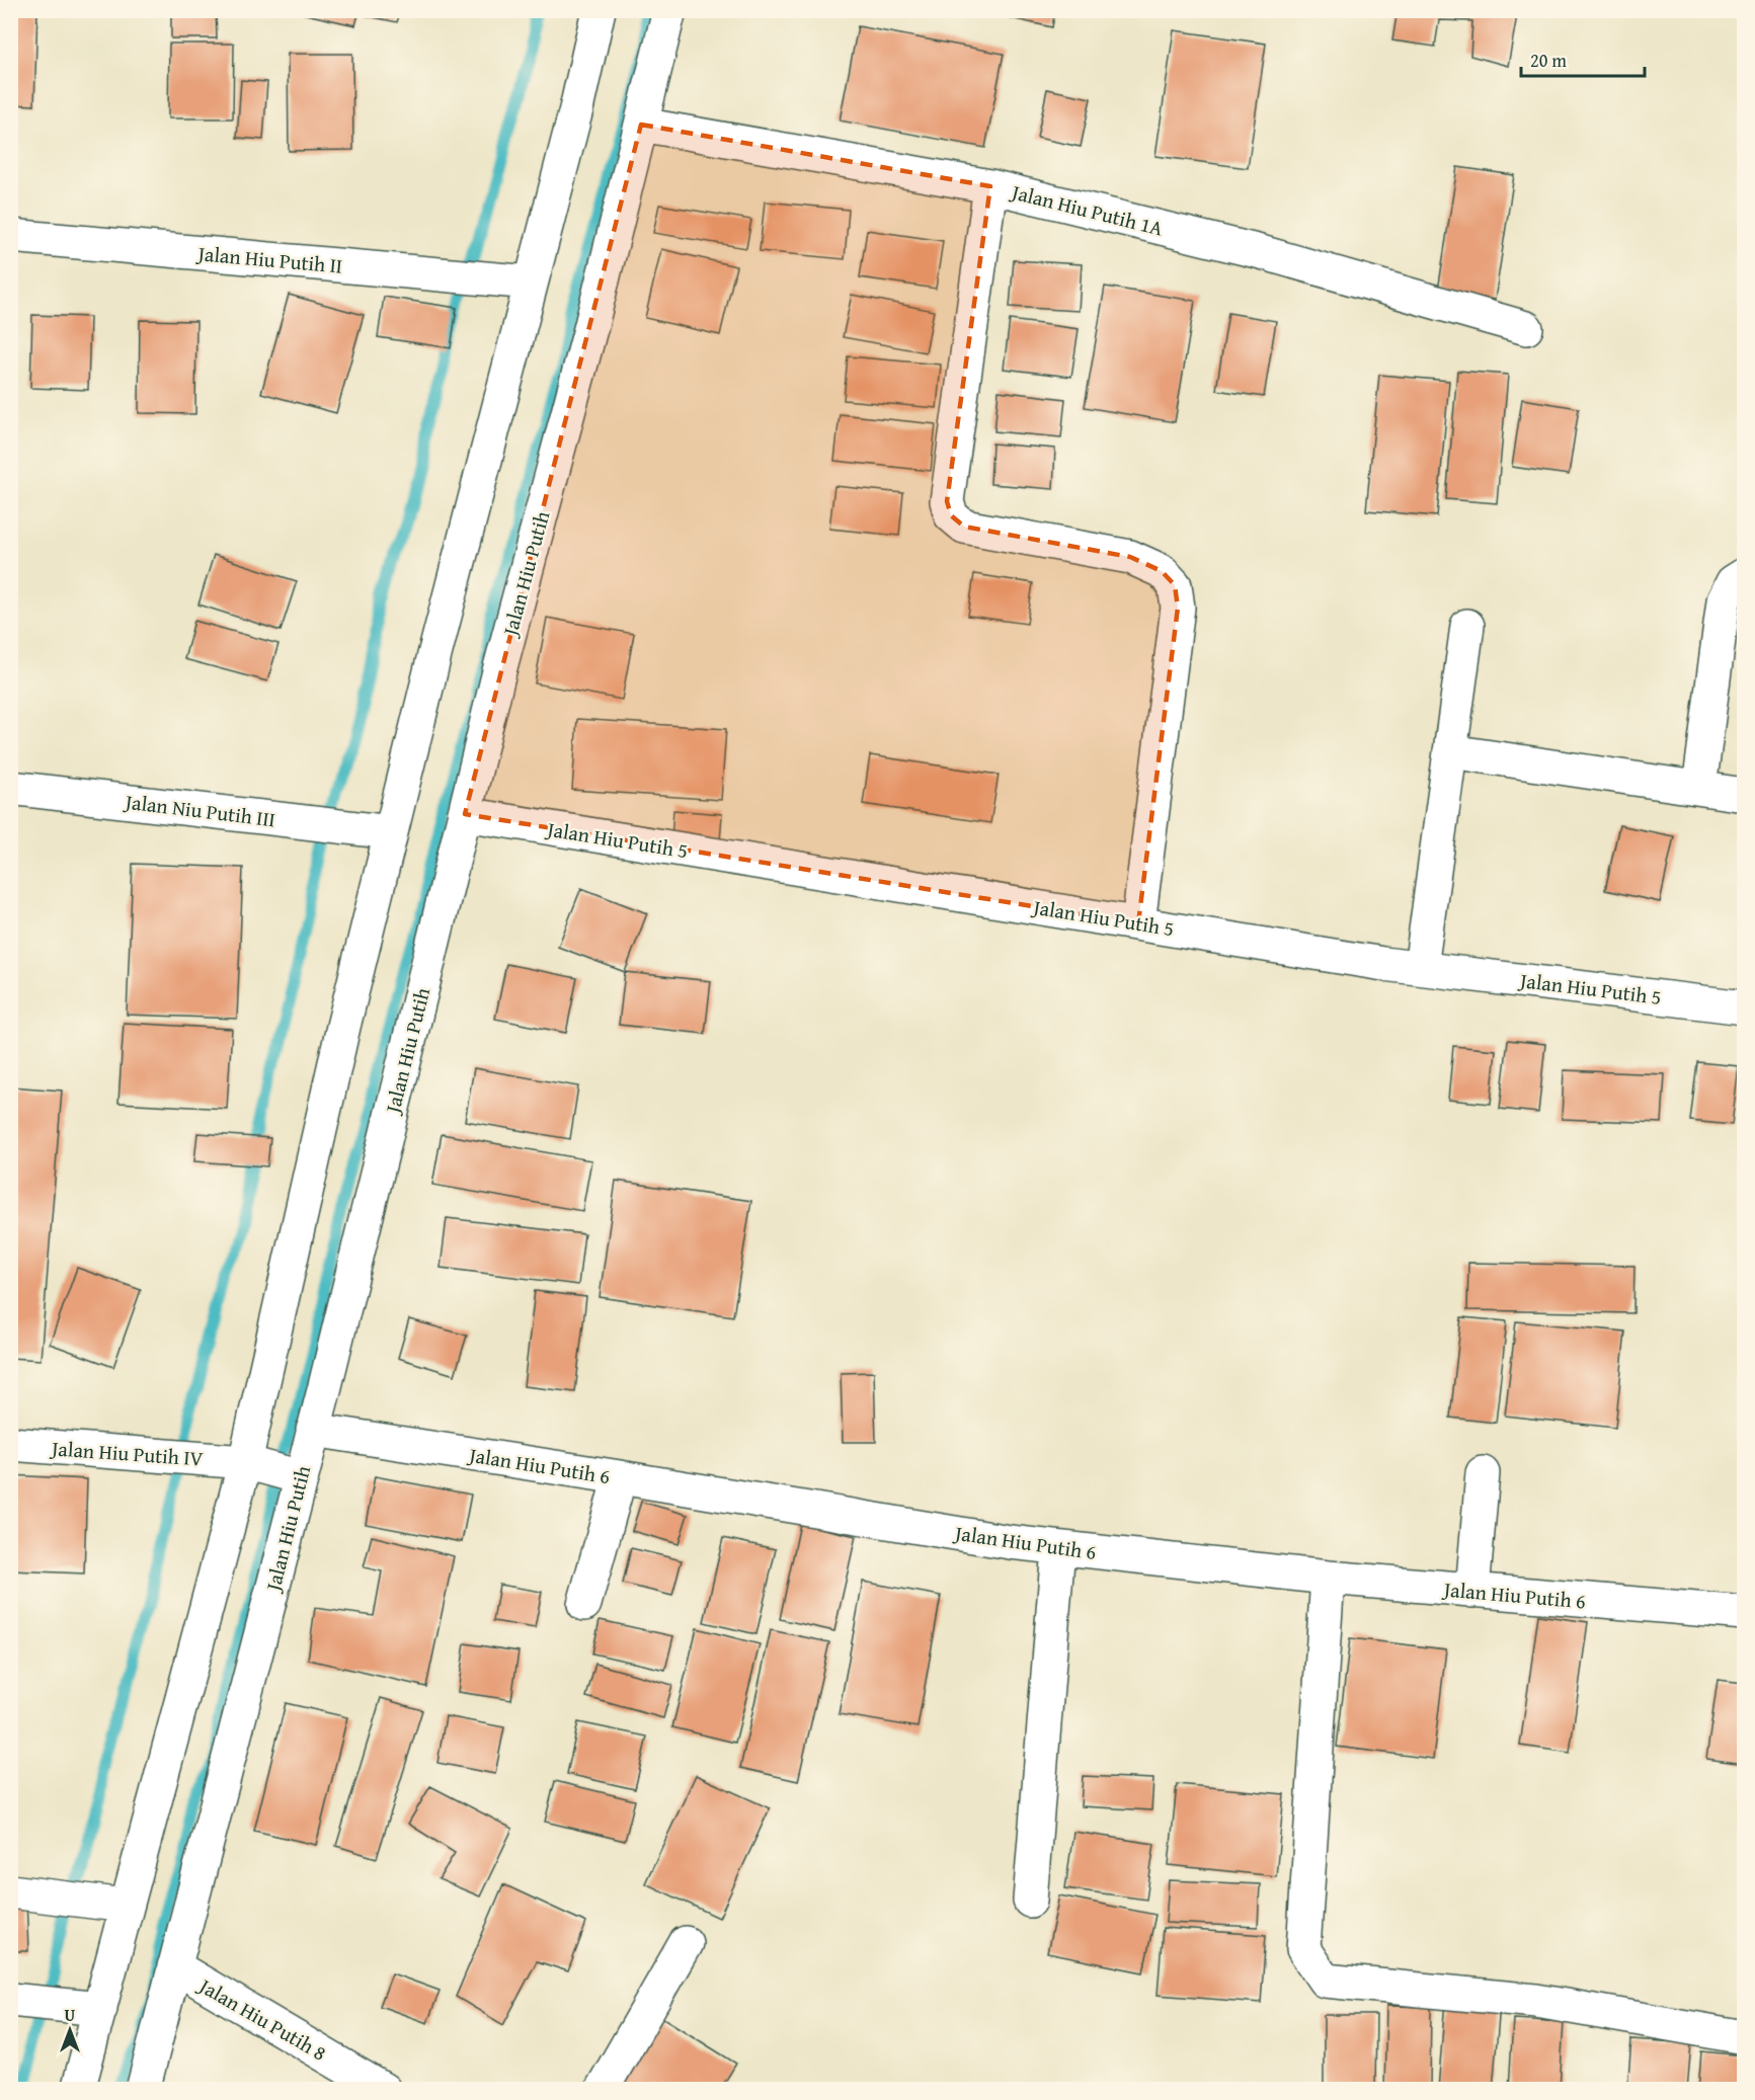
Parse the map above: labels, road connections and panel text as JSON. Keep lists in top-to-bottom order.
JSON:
{
  "streets": {
    "street": [
      "Jalan Hiu Putih 1A",
      "Jalan Hiu Putih II",
      "Jalan Hiu Putih",
      "Jalan Niu Putih III",
      "Jalan Hiu Putih 5",
      "Jalan Hiu Putih IV",
      "Jalan Hiu Putih 6",
      "Jalan Hiu Putih 8"
    ]
  },
  "crossings": [
    ["Jalan Hiu Putih 1A", "Jalan Hiu Putih"],
    ["Jalan Hiu Putih", "Jalan Hiu Putih 5"],
    ["Jalan Hiu Putih", "Jalan Hiu Putih IV"],
    ["Jalan Hiu Putih", "Jalan Hiu Putih 6"],
    ["Jalan Hiu Putih", "Jalan Hiu Putih 8"]
  ],
  "scale_bar": "20 m",
  "north": "top"
}
